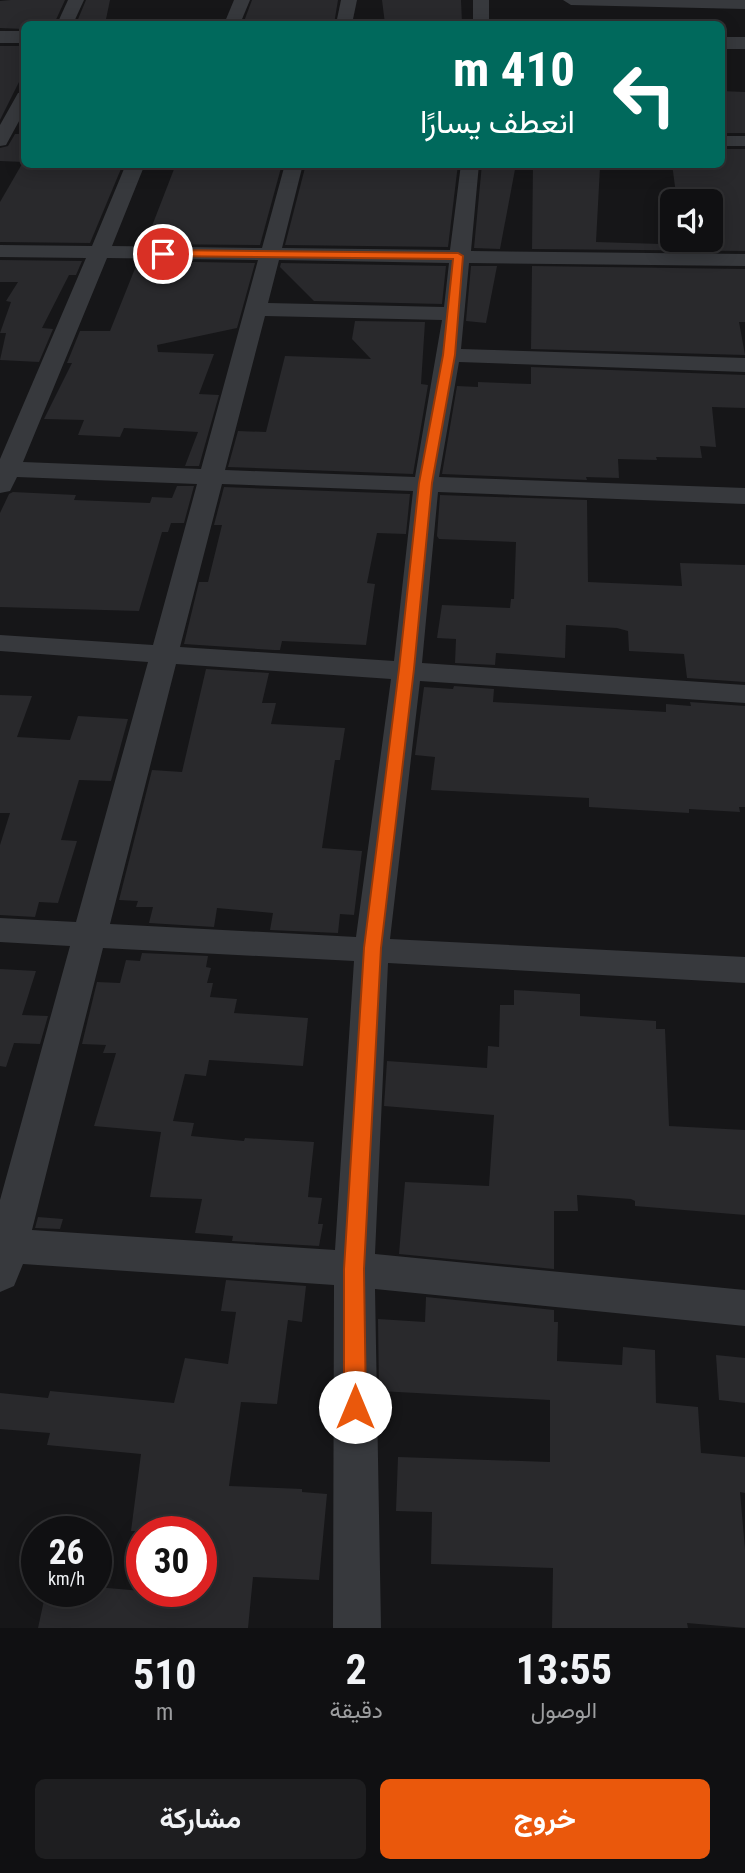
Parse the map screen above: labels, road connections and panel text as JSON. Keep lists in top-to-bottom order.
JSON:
{
  "page": {
    "turn": ["410 m", "انعطف يسارًا"],
    "speed": "26 km/h",
    "limit": "30",
    "eta": [
      "13:55",
      "الوصول",
      "2",
      "دقيقة",
      "510",
      "m"
    ],
    "buttons": ["خروج", "مشاركة"]
  }
}
